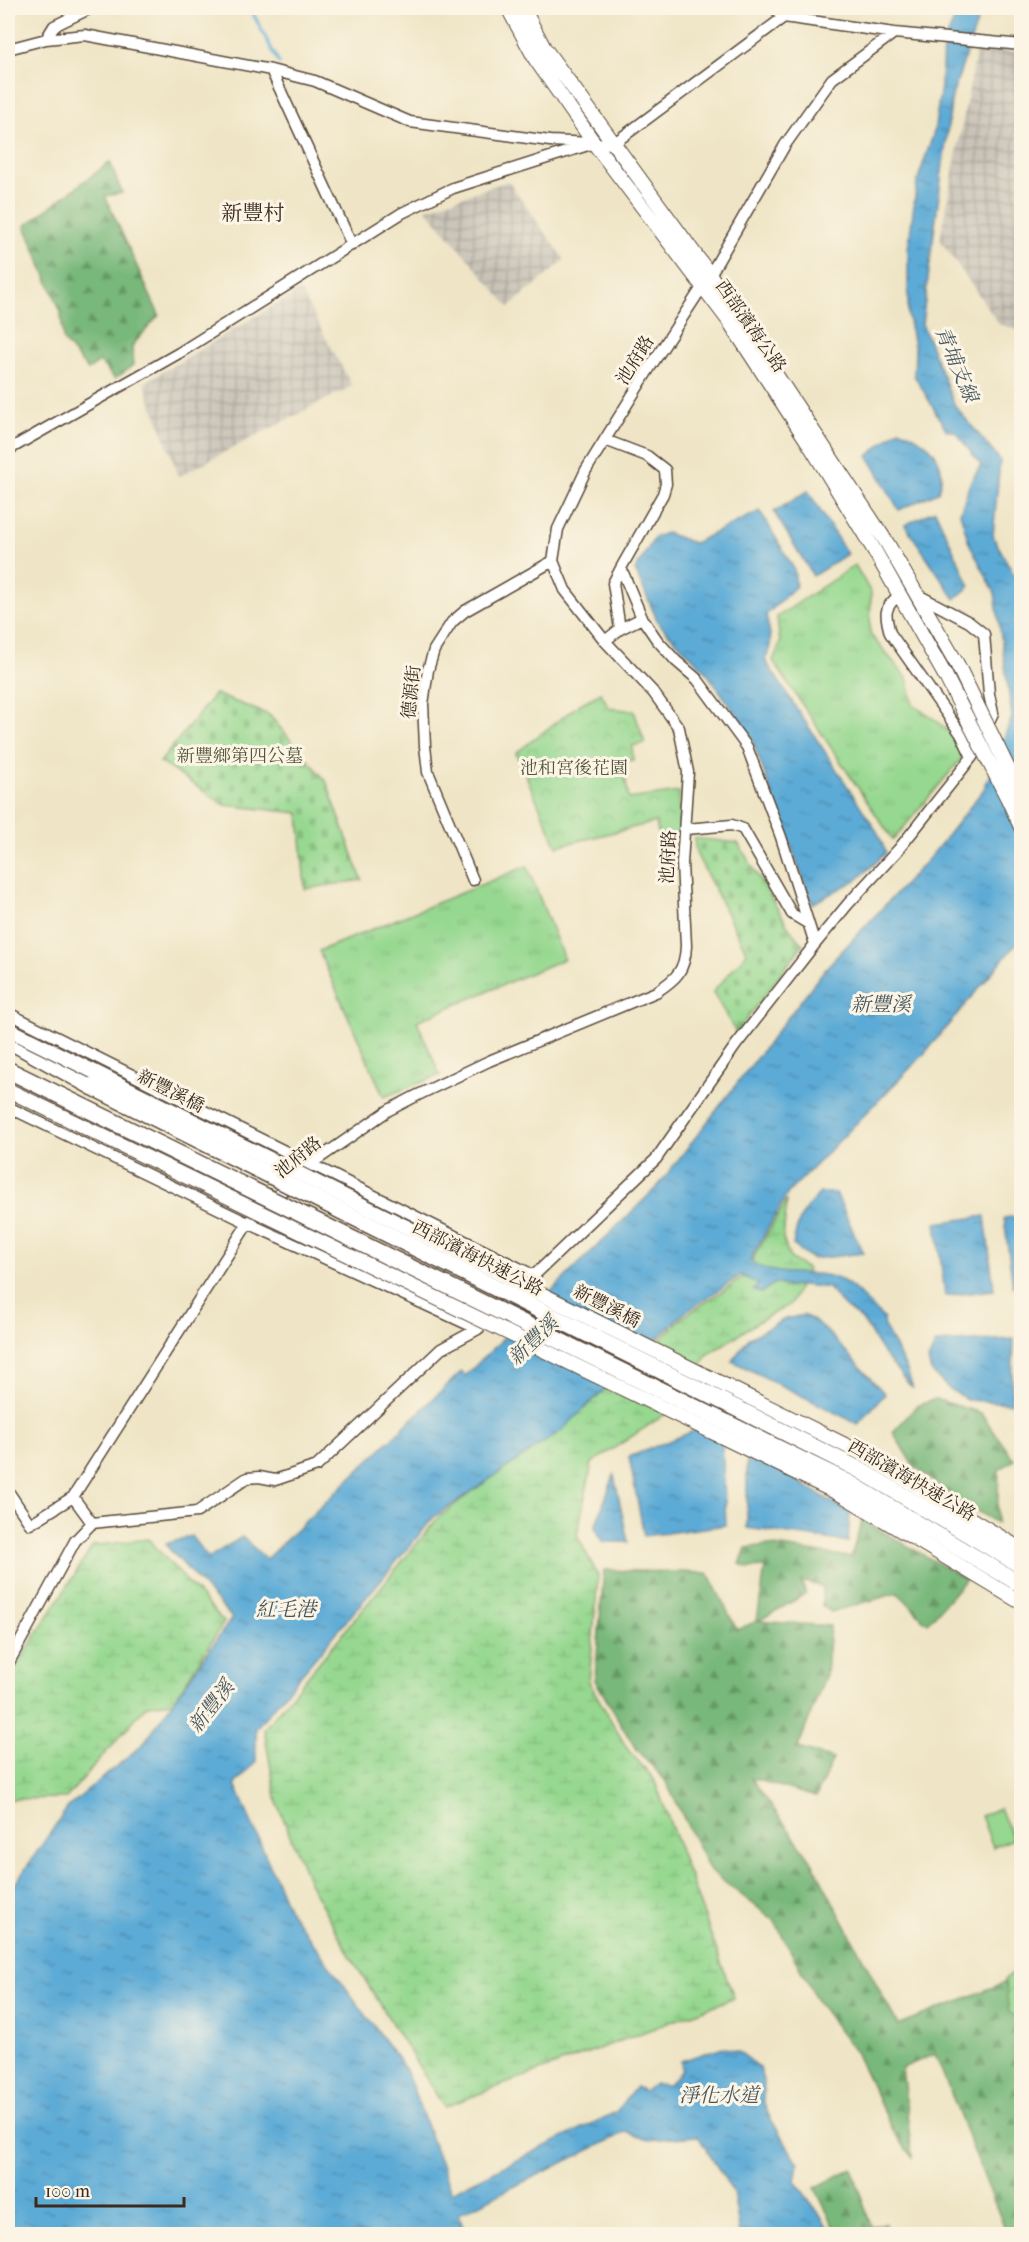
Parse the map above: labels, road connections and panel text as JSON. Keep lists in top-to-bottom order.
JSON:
{
  "streets": {
    "highway": ["西部濱海快速公路"],
    "main road": ["西部濱海公路", "新豐溪橋"],
    "street": ["池府路", "德源街"]
  },
  "crossings": [
    ["西部濱海公路", "池府路"],
    ["池府路", "德源街"]
  ],
  "districts": ["新豐村"],
  "water": [
    "青埔支線",
    "新豐溪",
    "紅毛港",
    "淨化水道"
  ],
  "parks": ["新豐鄉第四公墓", "池和宮後花園"],
  "scale_bar": "100 m"
}
